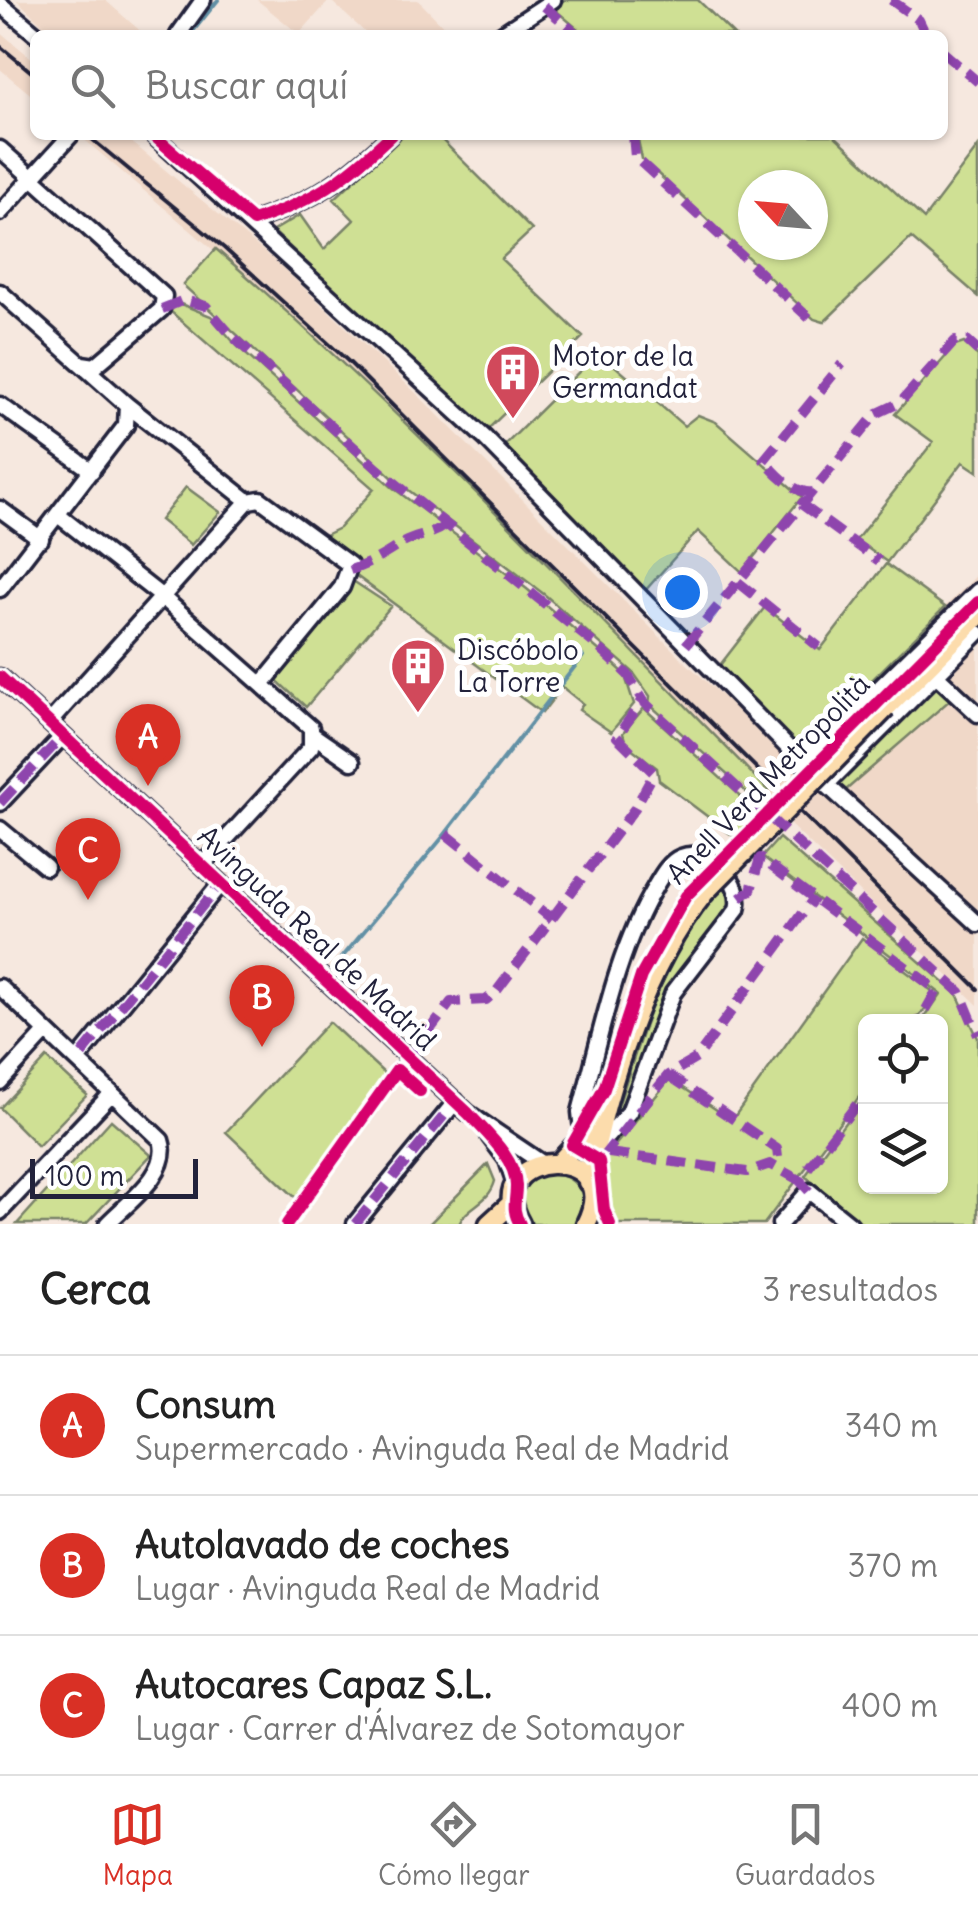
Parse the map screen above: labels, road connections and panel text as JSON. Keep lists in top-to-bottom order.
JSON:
{
  "streets": {
    "street": ["Avinguda Real de Madrid"],
    "cycle path": ["Anell Verd Metropolità"]
  },
  "places": {
    "building": ["Motor de la Germandat", "Discóbolo La Torre"]
  },
  "scale_bar": "100 m",
  "north": "top left",
  "page": {
    "search": "Buscar aquí",
    "pins": ["A", "C", "B"],
    "scale": "100 m",
    "heading": ["Cerca", "3 resultados"],
    "list": [
      {
        "mark": "A",
        "name": "Consum",
        "note": "Supermercado · Avinguda Real de Madrid",
        "value": "340 m"
      },
      {
        "mark": "B",
        "name": "Autolavado de coches",
        "note": "Lugar · Avinguda Real de Madrid",
        "value": "370 m"
      },
      {
        "mark": "C",
        "name": "Autocares Capaz S.L.",
        "note": "Lugar · Carrer d'Álvarez de Sotomayor",
        "value": "400 m"
      }
    ],
    "nav": ["Mapa", "Cómo llegar", "Guardados"]
  }
}
